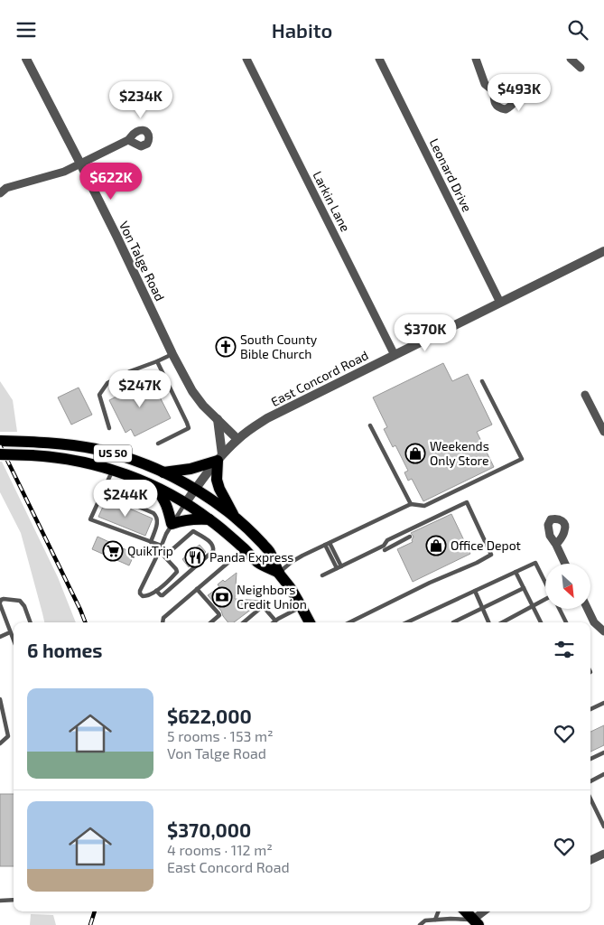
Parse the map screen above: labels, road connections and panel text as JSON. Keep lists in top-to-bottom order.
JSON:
{
  "streets": {
    "main road": ["US 50"],
    "street": [
      "Leonard Drive",
      "Larkin Lane",
      "Von Talge Road",
      "East Concord Road"
    ]
  },
  "crossings": [
    ["Leonard Drive", "East Concord Road"],
    ["Larkin Lane", "East Concord Road"],
    ["Von Talge Road", "East Concord Road"],
    ["East Concord Road", "US 50"]
  ],
  "places": {
    "church": ["South County Bible Church"],
    "shop": ["Weekends Only Store", "Office Depot"],
    "supermarket": ["QuikTrip"],
    "restaurant": ["Panda Express"],
    "bank": ["Neighbors Credit Union"]
  },
  "north": "bottom right",
  "page": {
    "header": "Habito",
    "price": [
      "$493K",
      "$234K",
      "$622K",
      "$370K",
      "$247K",
      "$244K"
    ],
    "heading": "6 homes",
    "list": [
      {
        "name": "$622,000",
        "note": "5 rooms · 153 m² · Von Talge Road"
      },
      {
        "name": "$370,000",
        "note": "4 rooms · 112 m² · East Concord Road"
      }
    ]
  }
}
